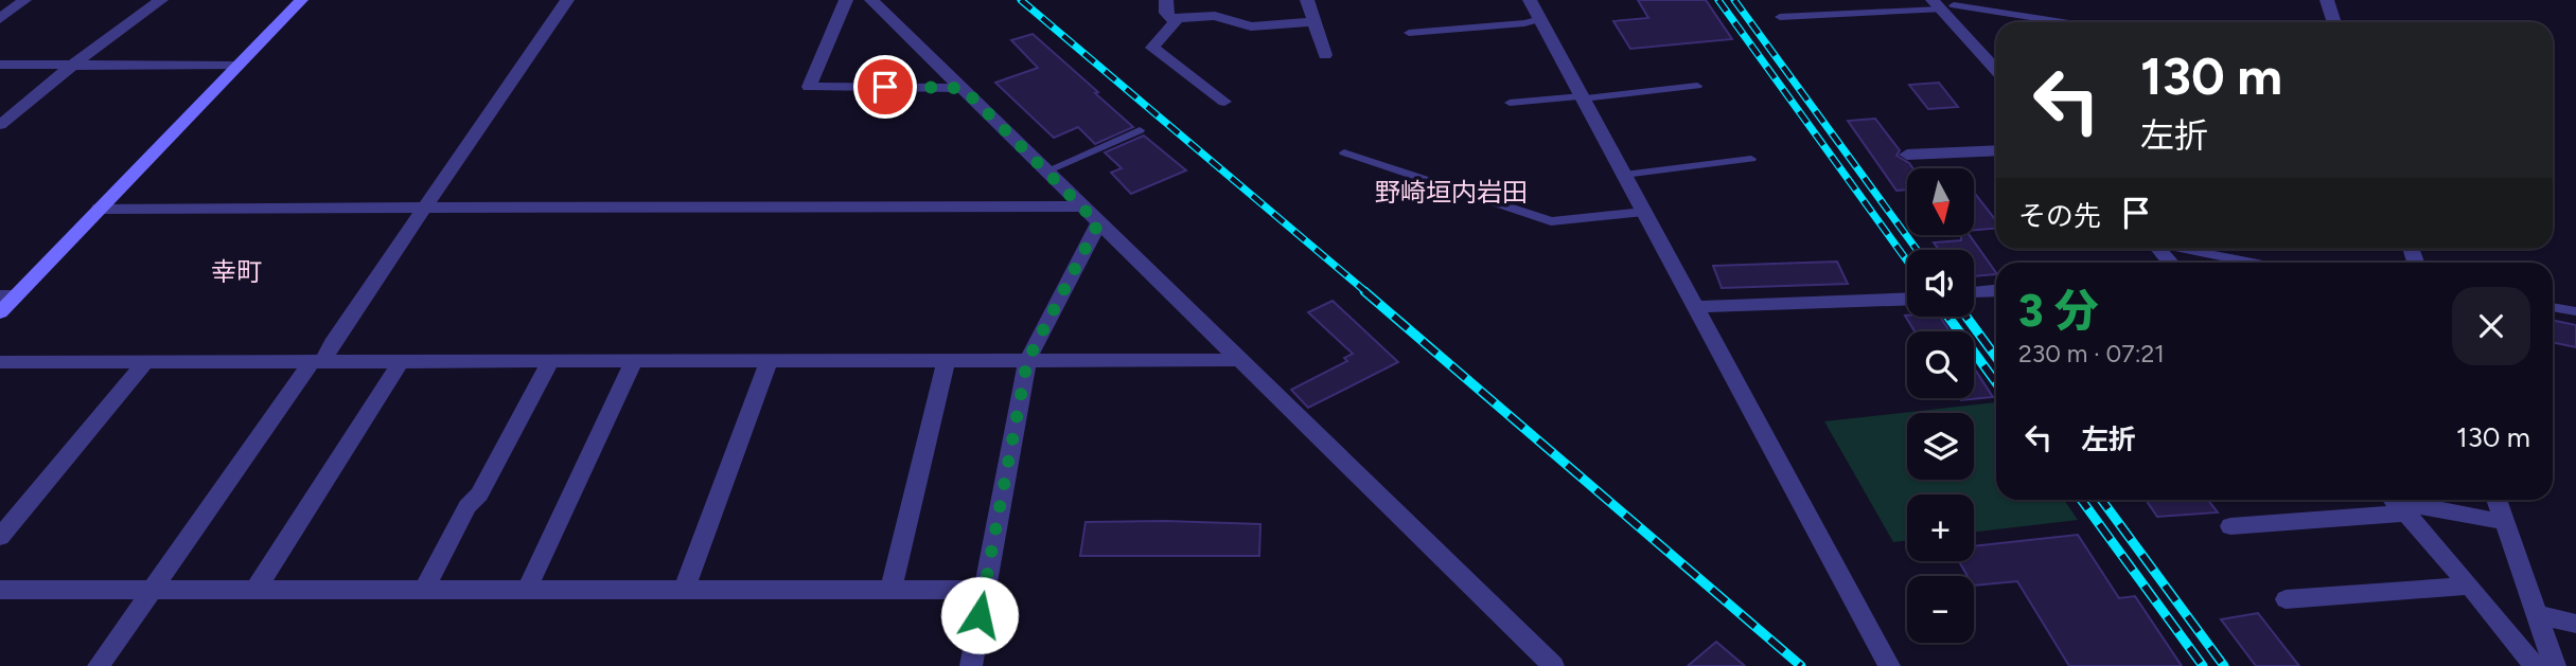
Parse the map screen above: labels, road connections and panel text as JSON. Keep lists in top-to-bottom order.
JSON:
{
  "districts": ["野崎垣内岩田", "幸町"],
  "north": "bottom",
  "page": {
    "turn": ["130 m", "左折"],
    "map_buttons": ["+", "−"],
    "then": "その先",
    "heading": ["3 分", "230 m · 07:21"],
    "list": [
      {
        "name": "左折",
        "value": "130 m"
      }
    ]
  }
}
